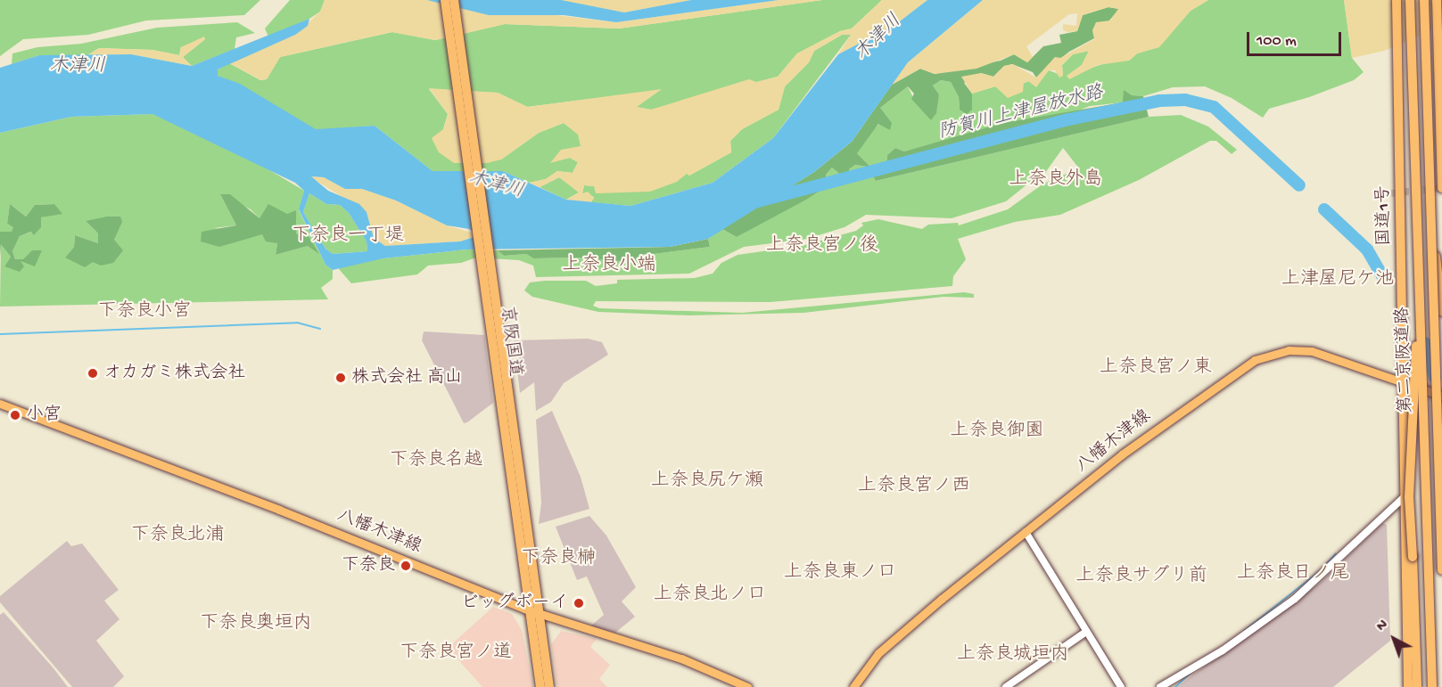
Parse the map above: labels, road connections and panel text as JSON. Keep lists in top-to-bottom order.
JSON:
{
  "streets": {
    "highway": ["国道1号", "京阪国道", "第二京阪道路"],
    "main road": ["八幡木津線"]
  },
  "crossings": [
    ["国道1号", "八幡木津線"],
    ["京阪国道", "八幡木津線"]
  ],
  "districts": [
    "上奈良外島",
    "下奈良一丁堤",
    "上奈良宮ノ後",
    "上奈良小端",
    "上津屋尼ケ池",
    "下奈良小宮",
    "上奈良宮ノ東",
    "上奈良御園",
    "下奈良名越",
    "上奈良尻ケ瀬",
    "上奈良宮ノ西",
    "下奈良北浦",
    "下奈良榊",
    "上奈良東ノ口",
    "上奈良日ノ尾",
    "上奈良サグリ前",
    "上奈良北ノ口",
    "下奈良奥垣内",
    "下奈良宮ノ道",
    "上奈良城垣内"
  ],
  "water": ["木津川", "防賀川上津屋放水路"],
  "places": [
    "オカガミ株式会社",
    "株式会社 高山",
    "小宮",
    "下奈良",
    "ビッグボーイ"
  ],
  "scale_bar": "100 m",
  "north": "top left"
}
